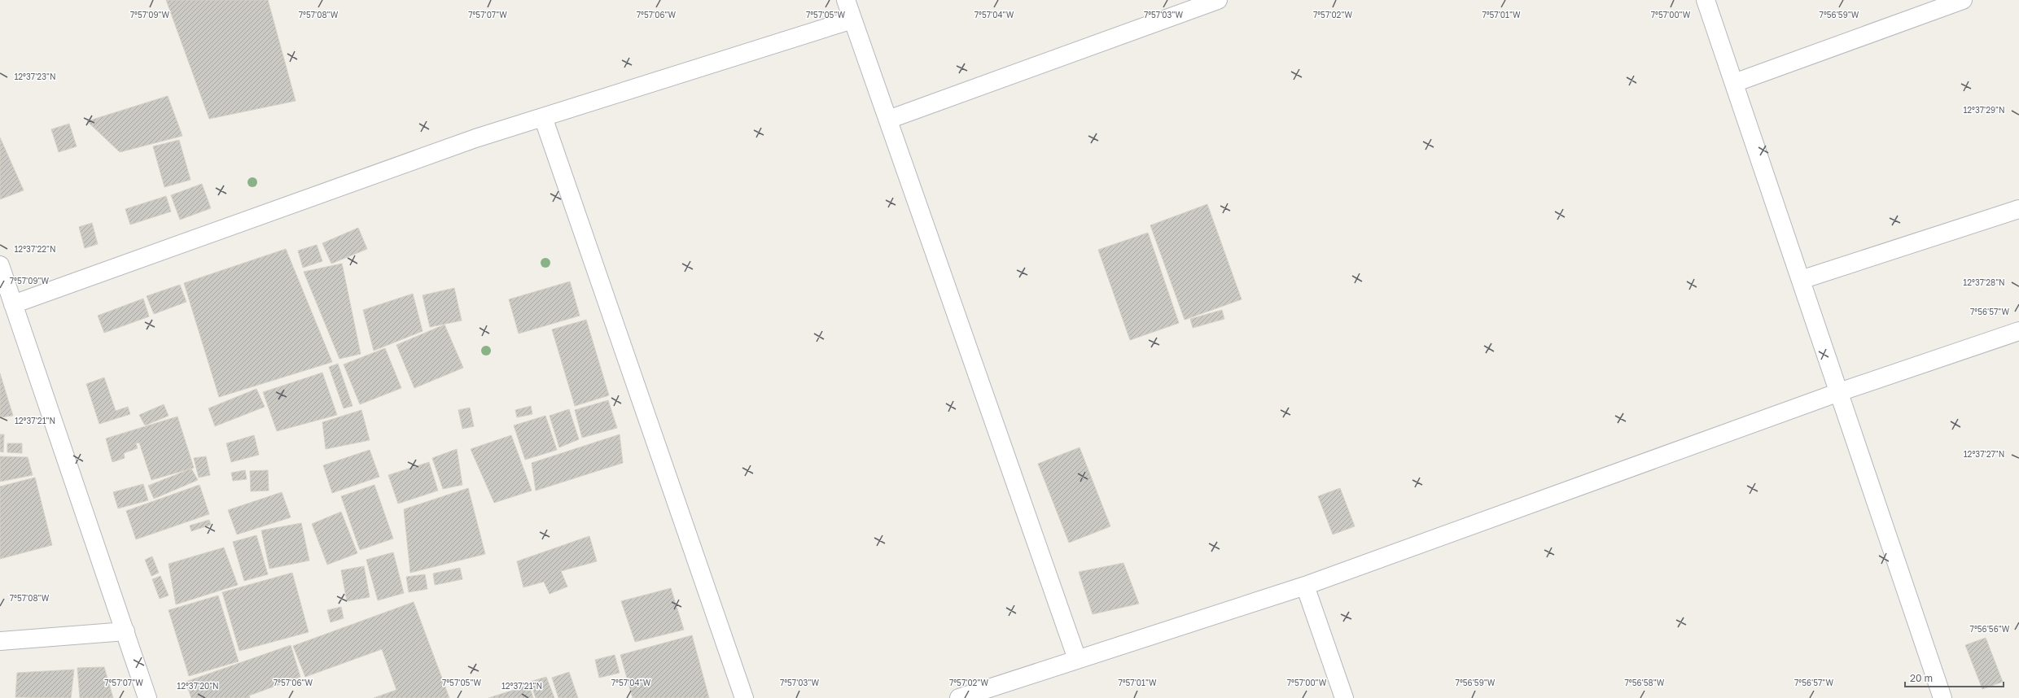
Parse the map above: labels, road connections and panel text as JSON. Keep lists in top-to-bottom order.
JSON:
{
  "scale_bar": "20 m",
  "coordinates": [
    "7°57'09\"W",
    "7°57'08\"W",
    "7°57'07\"W",
    "7°57'06\"W",
    "7°57'05\"W",
    "7°57'04\"W",
    "7°57'03\"W",
    "7°57'02\"W",
    "7°57'01\"W",
    "7°57'00\"W",
    "7°56'59\"W",
    "12°37'23\"N",
    "12°37'29\"N",
    "12°37'22\"N",
    "12°37'28\"N",
    "7°56'57\"W",
    "12°37'21\"N",
    "12°37'27\"N",
    "7°56'56\"W",
    "7°56'58\"W",
    "12°37'20\"N"
  ]
}
